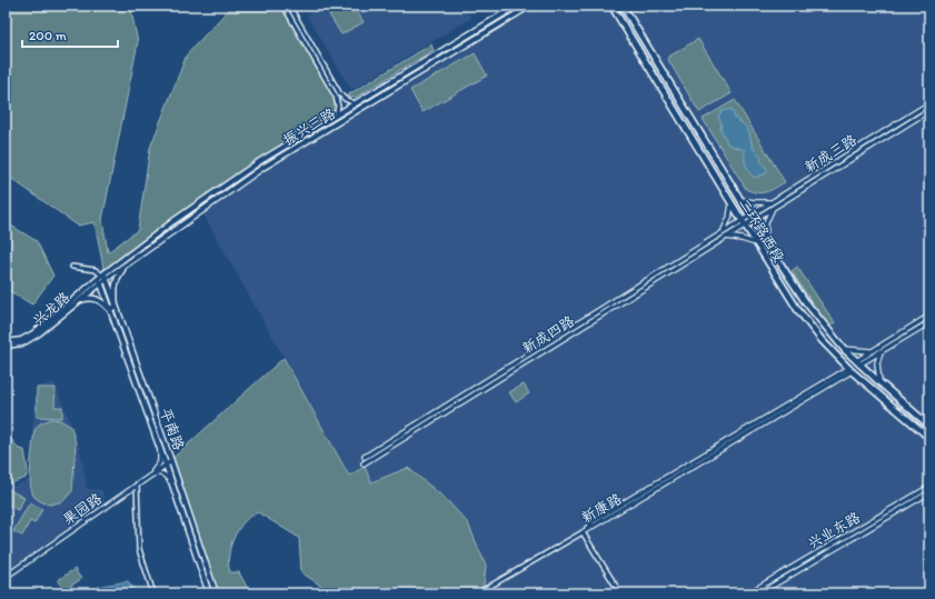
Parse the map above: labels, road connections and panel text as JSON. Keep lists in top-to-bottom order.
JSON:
{
  "streets": {
    "main road": [
      "振兴三路",
      "二环路西段",
      "兴龙路",
      "平南路"
    ],
    "street": [
      "新成三路",
      "新成四路",
      "新康路",
      "果园路",
      "兴业东路"
    ]
  },
  "crossings": [
    ["振兴三路", "兴龙路"],
    ["振兴三路", "平南路"],
    ["新成三路", "二环路西段"],
    ["新成三路", "新成四路"],
    ["二环路西段", "新成四路"],
    ["二环路西段", "新康路"],
    ["兴龙路", "平南路"],
    ["平南路", "果园路"]
  ],
  "scale_bar": "200 m"
}
